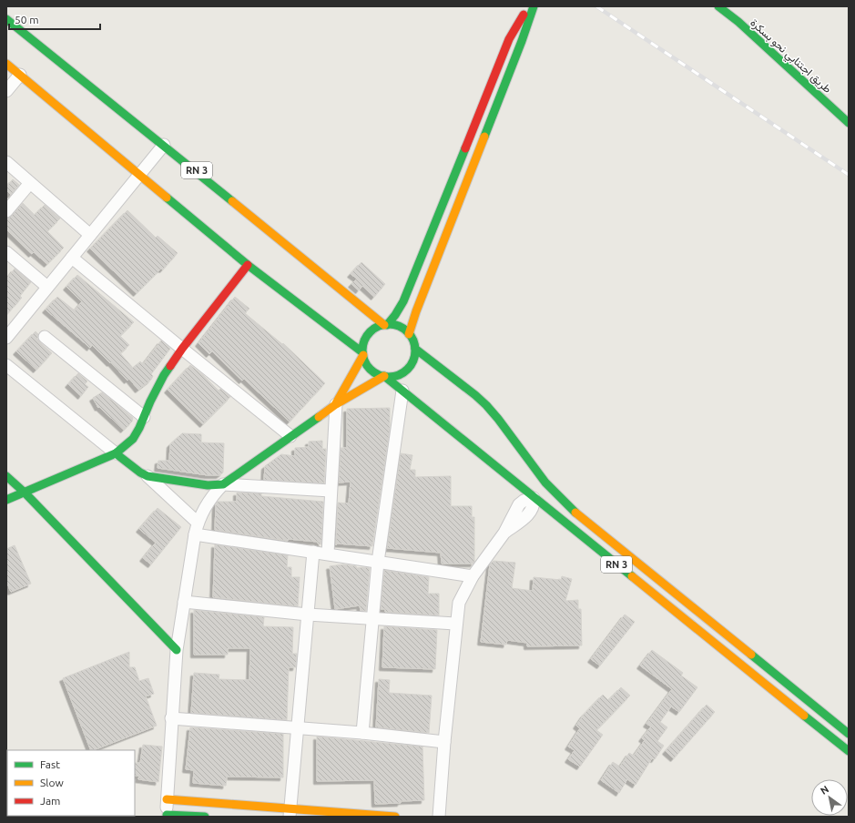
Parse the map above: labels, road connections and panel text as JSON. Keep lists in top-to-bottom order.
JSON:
{
  "streets": {
    "main road": ["طريق اجتنابي نحو بسكرة", "RN 3"]
  },
  "legend": ["Fast", "Slow", "Jam"],
  "scale_bar": "50 m",
  "north": "top left"
}
